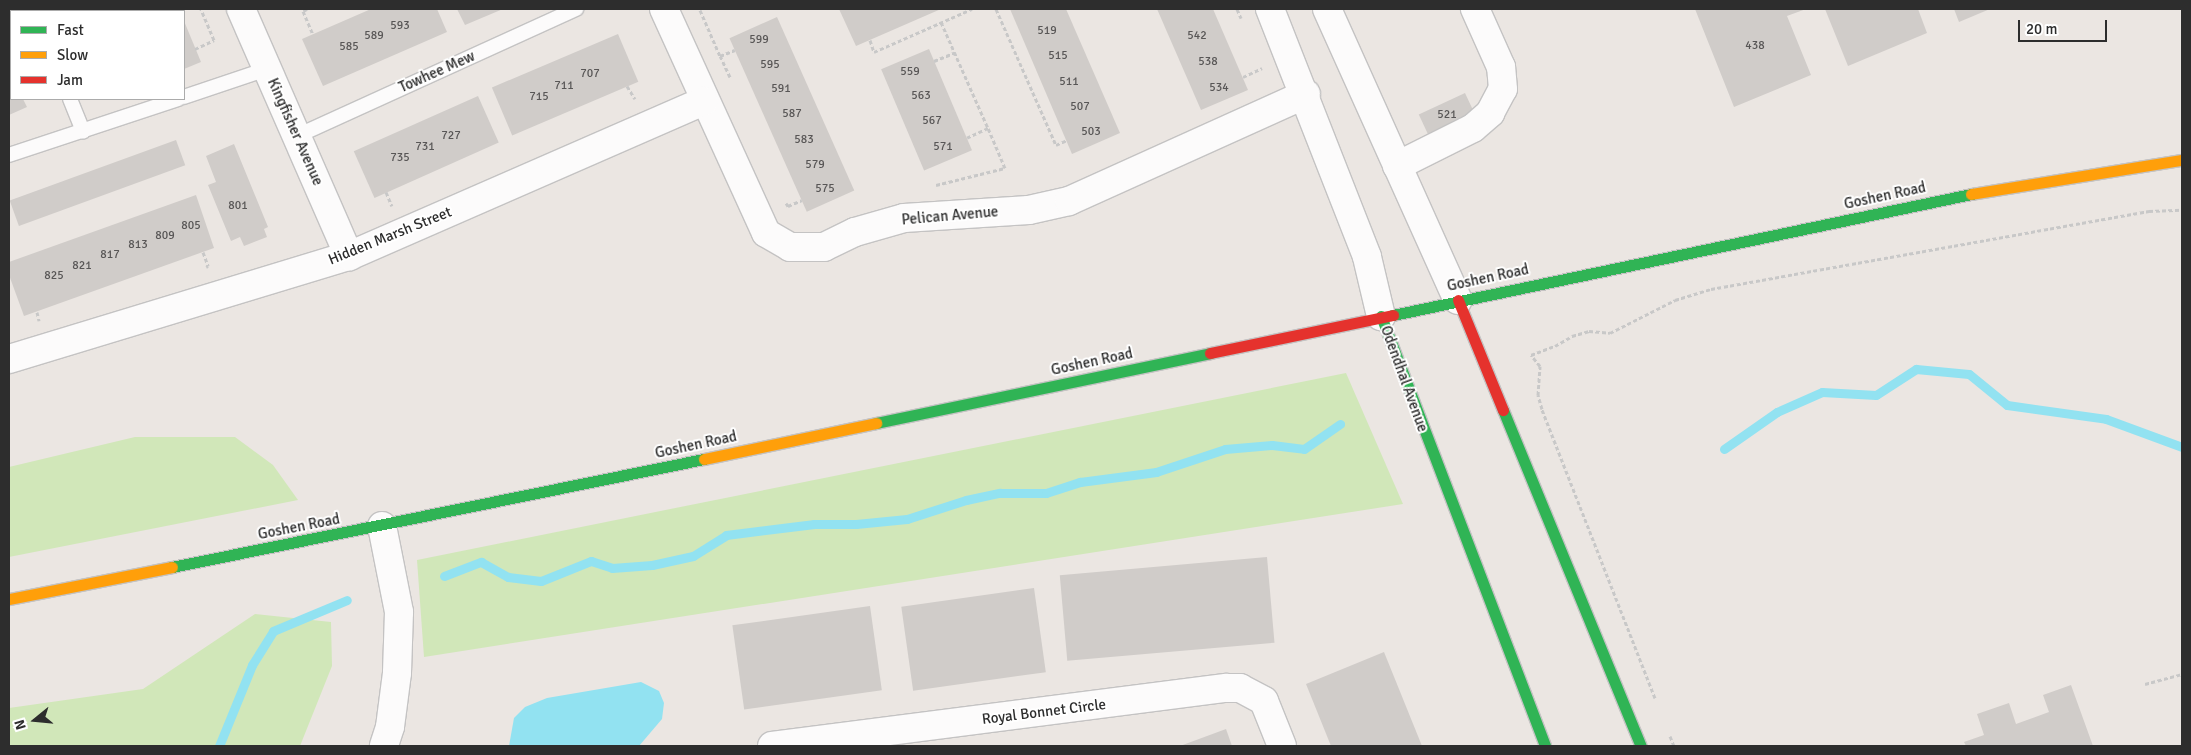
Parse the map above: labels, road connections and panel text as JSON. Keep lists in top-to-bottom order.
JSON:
{
  "streets": {
    "street": [
      "Kingfisher Avenue",
      "Goshen Road",
      "Pelican Avenue",
      "Hidden Marsh Street",
      "Odendhal Avenue",
      "Royal Bonnet Circle"
    ],
    "lane": ["Towhee Mew"]
  },
  "crossings": [
    ["Towhee Mew", "Kingfisher Avenue"],
    ["Kingfisher Avenue", "Hidden Marsh Street"],
    ["Goshen Road", "Odendhal Avenue"],
    ["Pelican Avenue", "Hidden Marsh Street"],
    ["Pelican Avenue", "Odendhal Avenue"]
  ],
  "house_numbers": [
    "593",
    "519",
    "589",
    "542",
    "599",
    "438",
    "585",
    "515",
    "538",
    "595",
    "559",
    "707",
    "511",
    "711",
    "534",
    "591",
    "563",
    "715",
    "507",
    "587",
    "521",
    "567",
    "503",
    "727",
    "583",
    "731",
    "571",
    "735",
    "579",
    "575",
    "801",
    "805",
    "809",
    "813",
    "817",
    "821",
    "825"
  ],
  "legend": ["Fast", "Slow", "Jam"],
  "scale_bar": "20 m",
  "north": "left"
}
